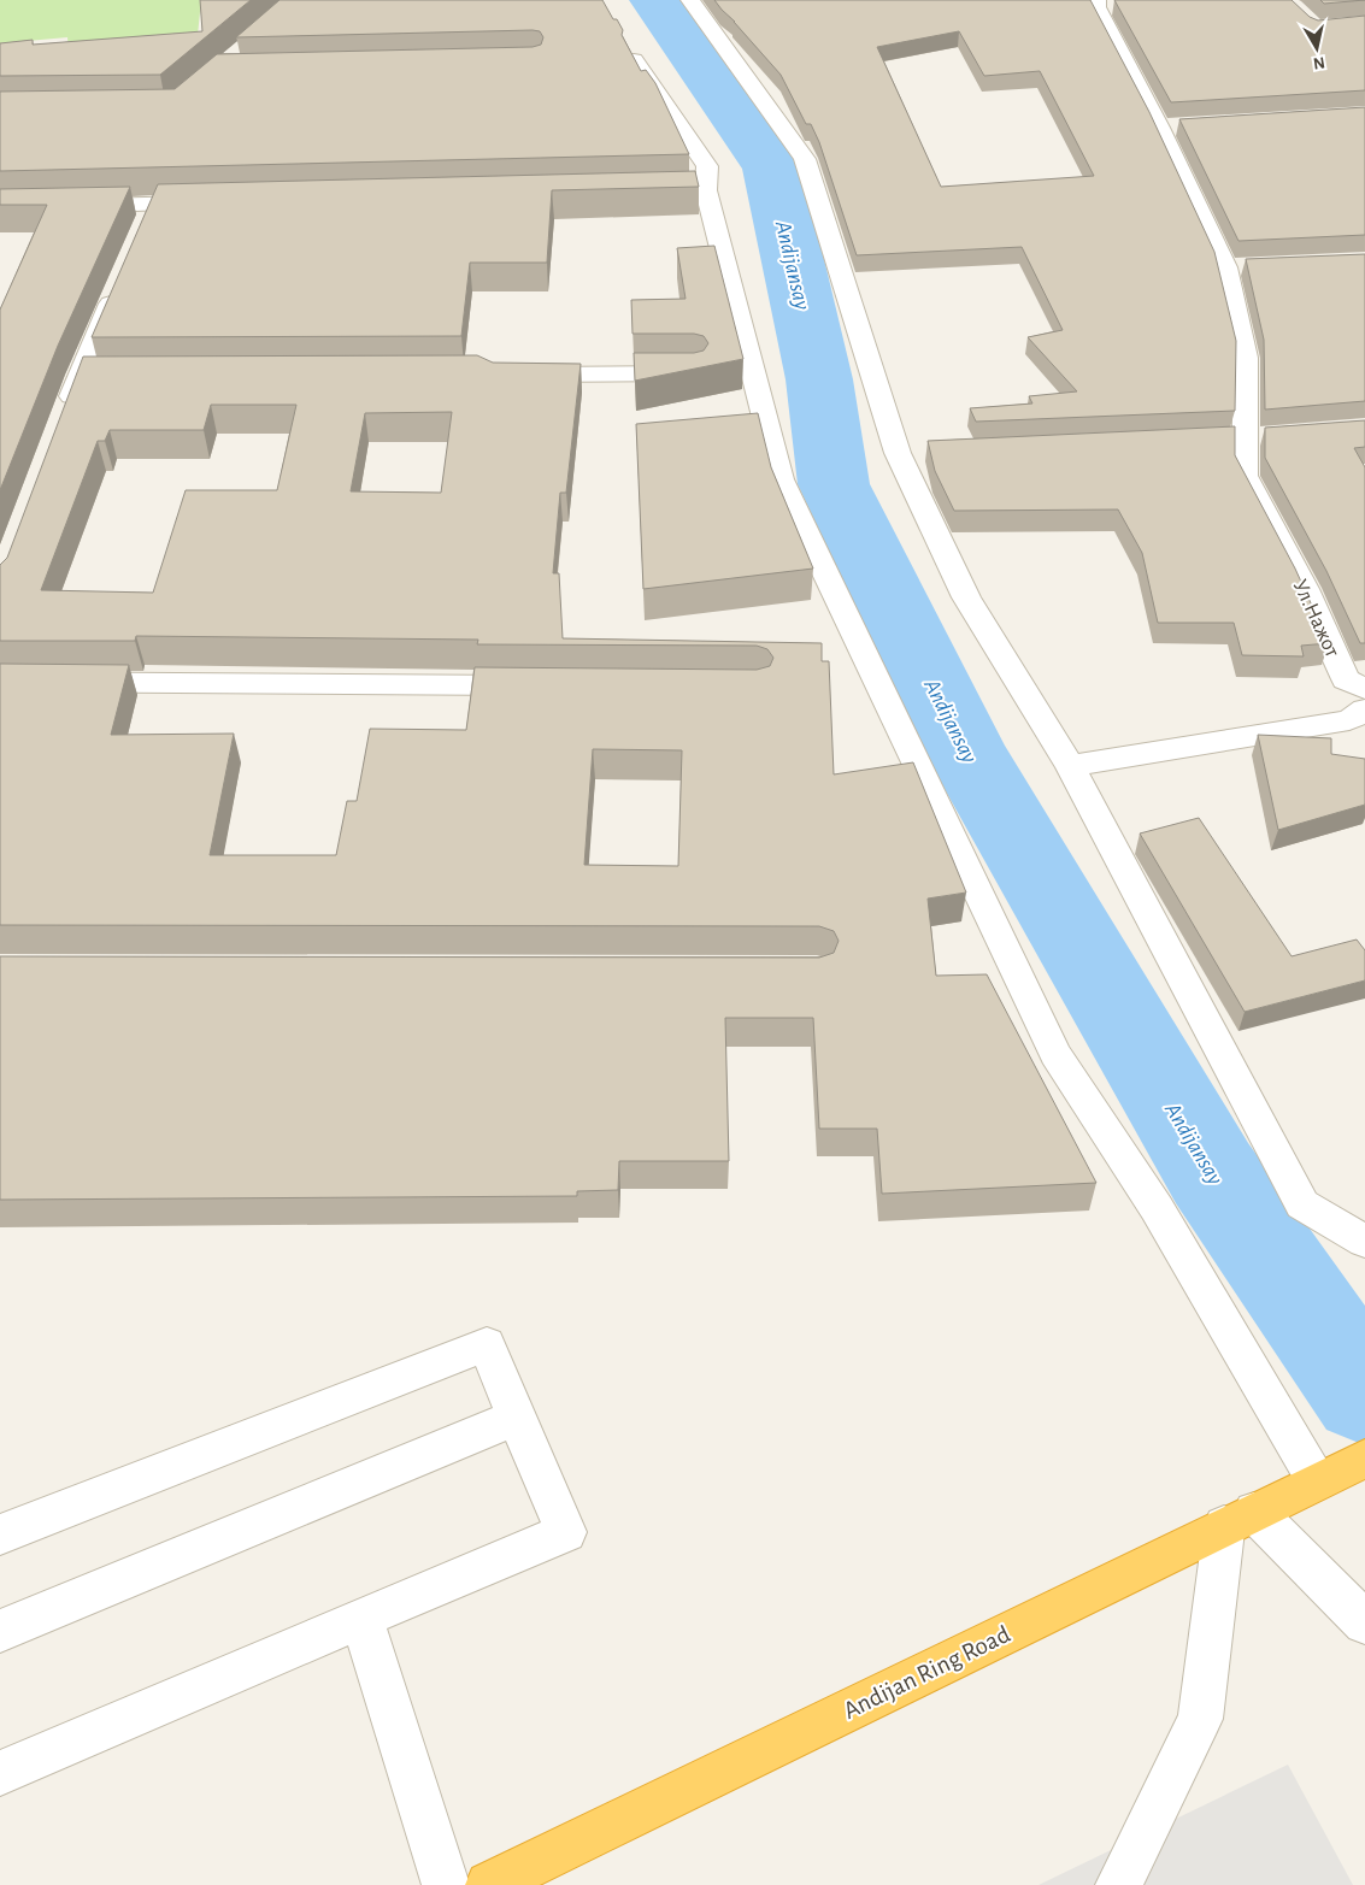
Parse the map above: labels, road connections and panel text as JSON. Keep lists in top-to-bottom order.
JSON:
{
  "streets": {
    "highway": ["Andijan Ring Road"],
    "street": ["Ул.Нажот"]
  },
  "water": ["Andijansay"],
  "north": "bottom"
}
